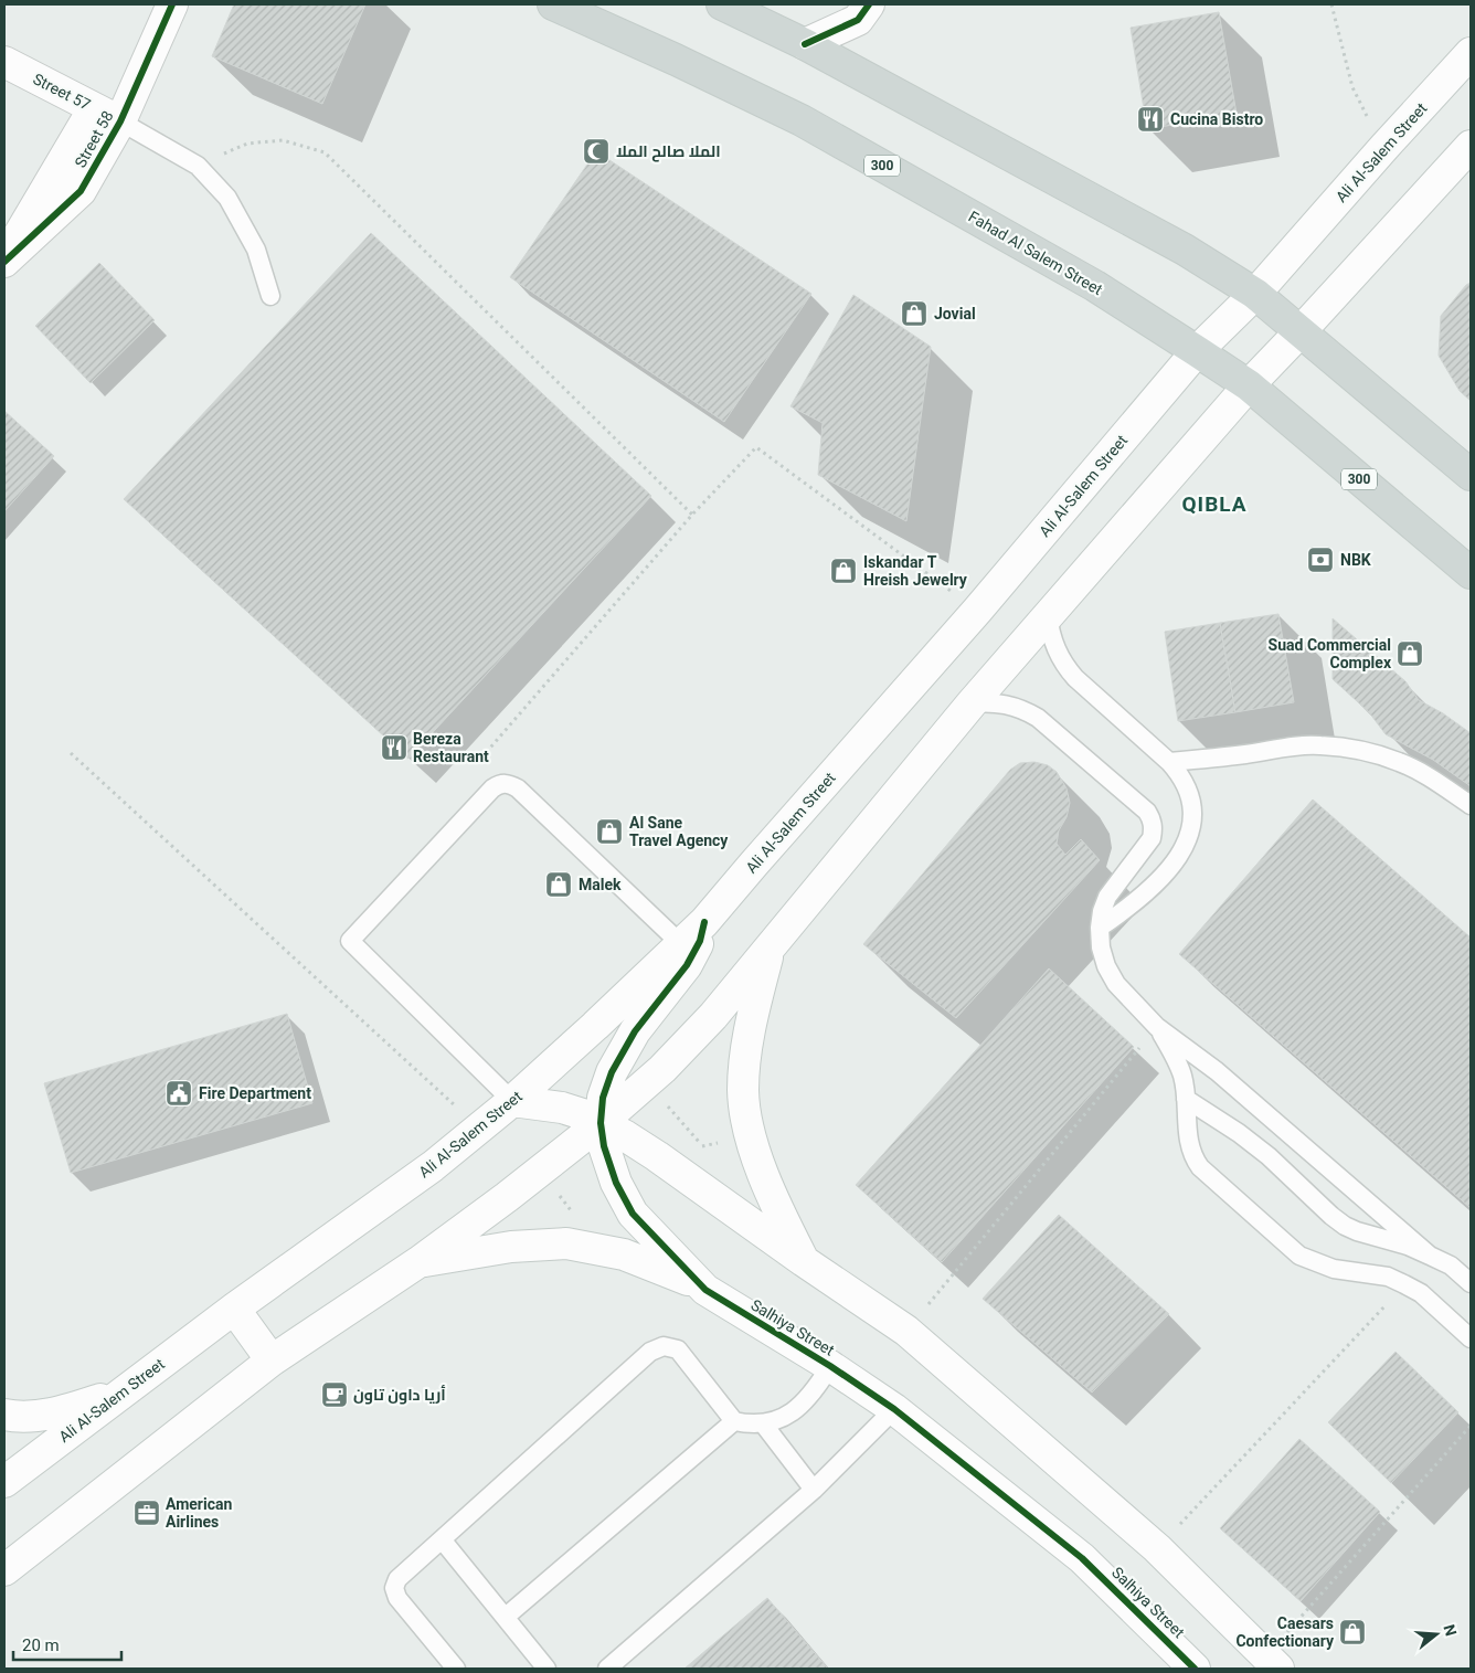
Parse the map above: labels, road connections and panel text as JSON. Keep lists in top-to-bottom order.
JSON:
{
  "streets": {
    "main road": [
      "Street 57",
      "Street 58",
      "Ali Al-Salem Street",
      "300",
      "Fahad Al Salem Street",
      "Salhiya Street"
    ]
  },
  "crossings": [
    ["Street 57", "Street 58"],
    ["Ali Al-Salem Street", "Fahad Al Salem Street"],
    ["Ali Al-Salem Street", "Salhiya Street"]
  ],
  "districts": ["QIBLA"],
  "places": {
    "restaurant": ["Cucina Bistro", "Bereza Restaurant"],
    "mosque": ["الملا صالح الملا"],
    "shop": [
      "Jovial",
      "Iskandar T Hreish Jewelry",
      "Suad Commercial Complex",
      "Al Sane Travel Agency",
      "Malek",
      "Caesars Confectionary"
    ],
    "bank": ["NBK"],
    "public building": ["Fire Department"],
    "cafe": ["أريا داون تاون"],
    "office": ["American Airlines"]
  },
  "scale_bar": "20 m",
  "north": "right"
}
